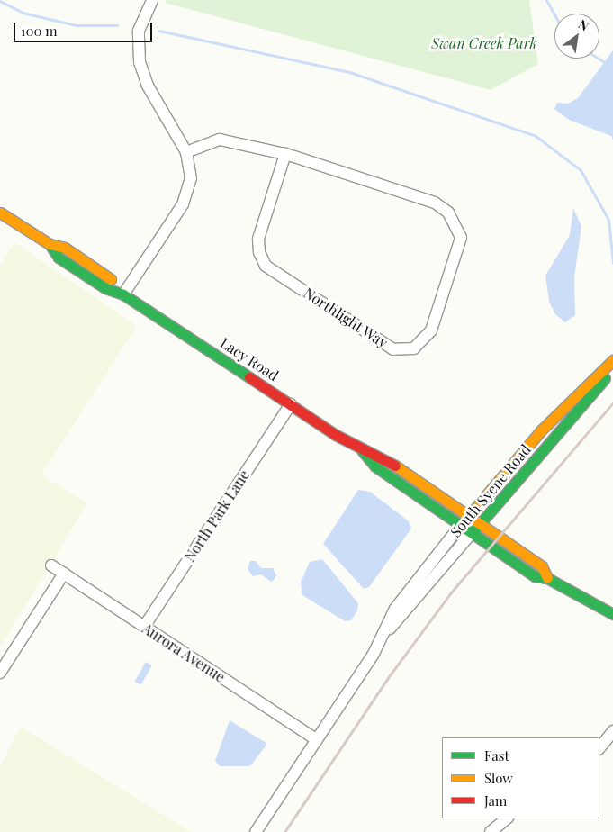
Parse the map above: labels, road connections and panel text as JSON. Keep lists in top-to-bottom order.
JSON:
{
  "streets": {
    "main road": ["Lacy Road", "South Syene Road"],
    "street": ["Northlight Way", "North Park Lane", "Aurora Avenue"]
  },
  "crossings": [
    ["Lacy Road", "South Syene Road"],
    ["Lacy Road", "North Park Lane"],
    ["South Syene Road", "Aurora Avenue"],
    ["North Park Lane", "Aurora Avenue"]
  ],
  "parks": ["Swan Creek Park"],
  "legend": ["Fast", "Slow", "Jam"],
  "scale_bar": "100 m",
  "north": "top right"
}
